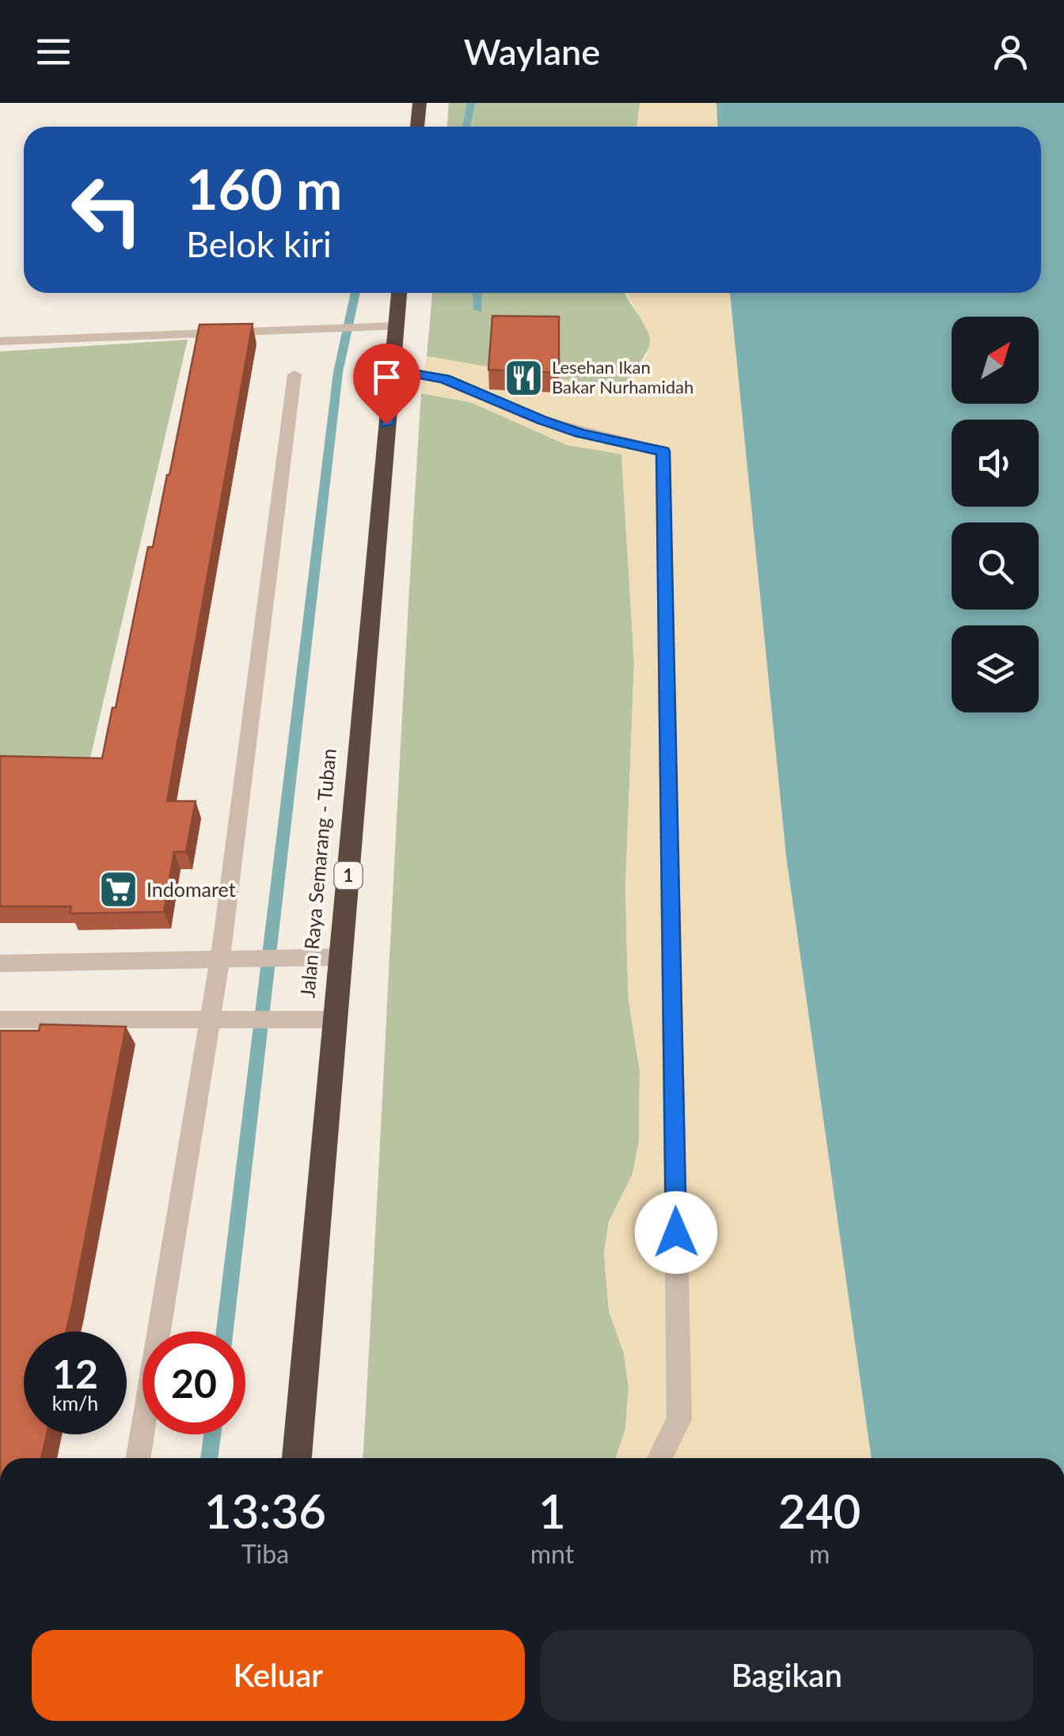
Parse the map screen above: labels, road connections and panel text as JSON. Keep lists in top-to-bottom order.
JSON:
{
  "streets": {
    "highway": ["Jalan Raya Semarang - Tuban", "1"]
  },
  "places": {
    "restaurant": ["Lesehan Ikan Bakar Nurhamidah"],
    "supermarket": ["Indomaret"]
  },
  "north": "top right",
  "page": {
    "header": "Waylane",
    "turn": ["160 m", "Belok kiri"],
    "speed": "12 km/h",
    "limit": "20",
    "eta": [
      "13:36",
      "Tiba",
      "1",
      "mnt",
      "240",
      "m"
    ],
    "buttons": ["Keluar", "Bagikan"]
  }
}
